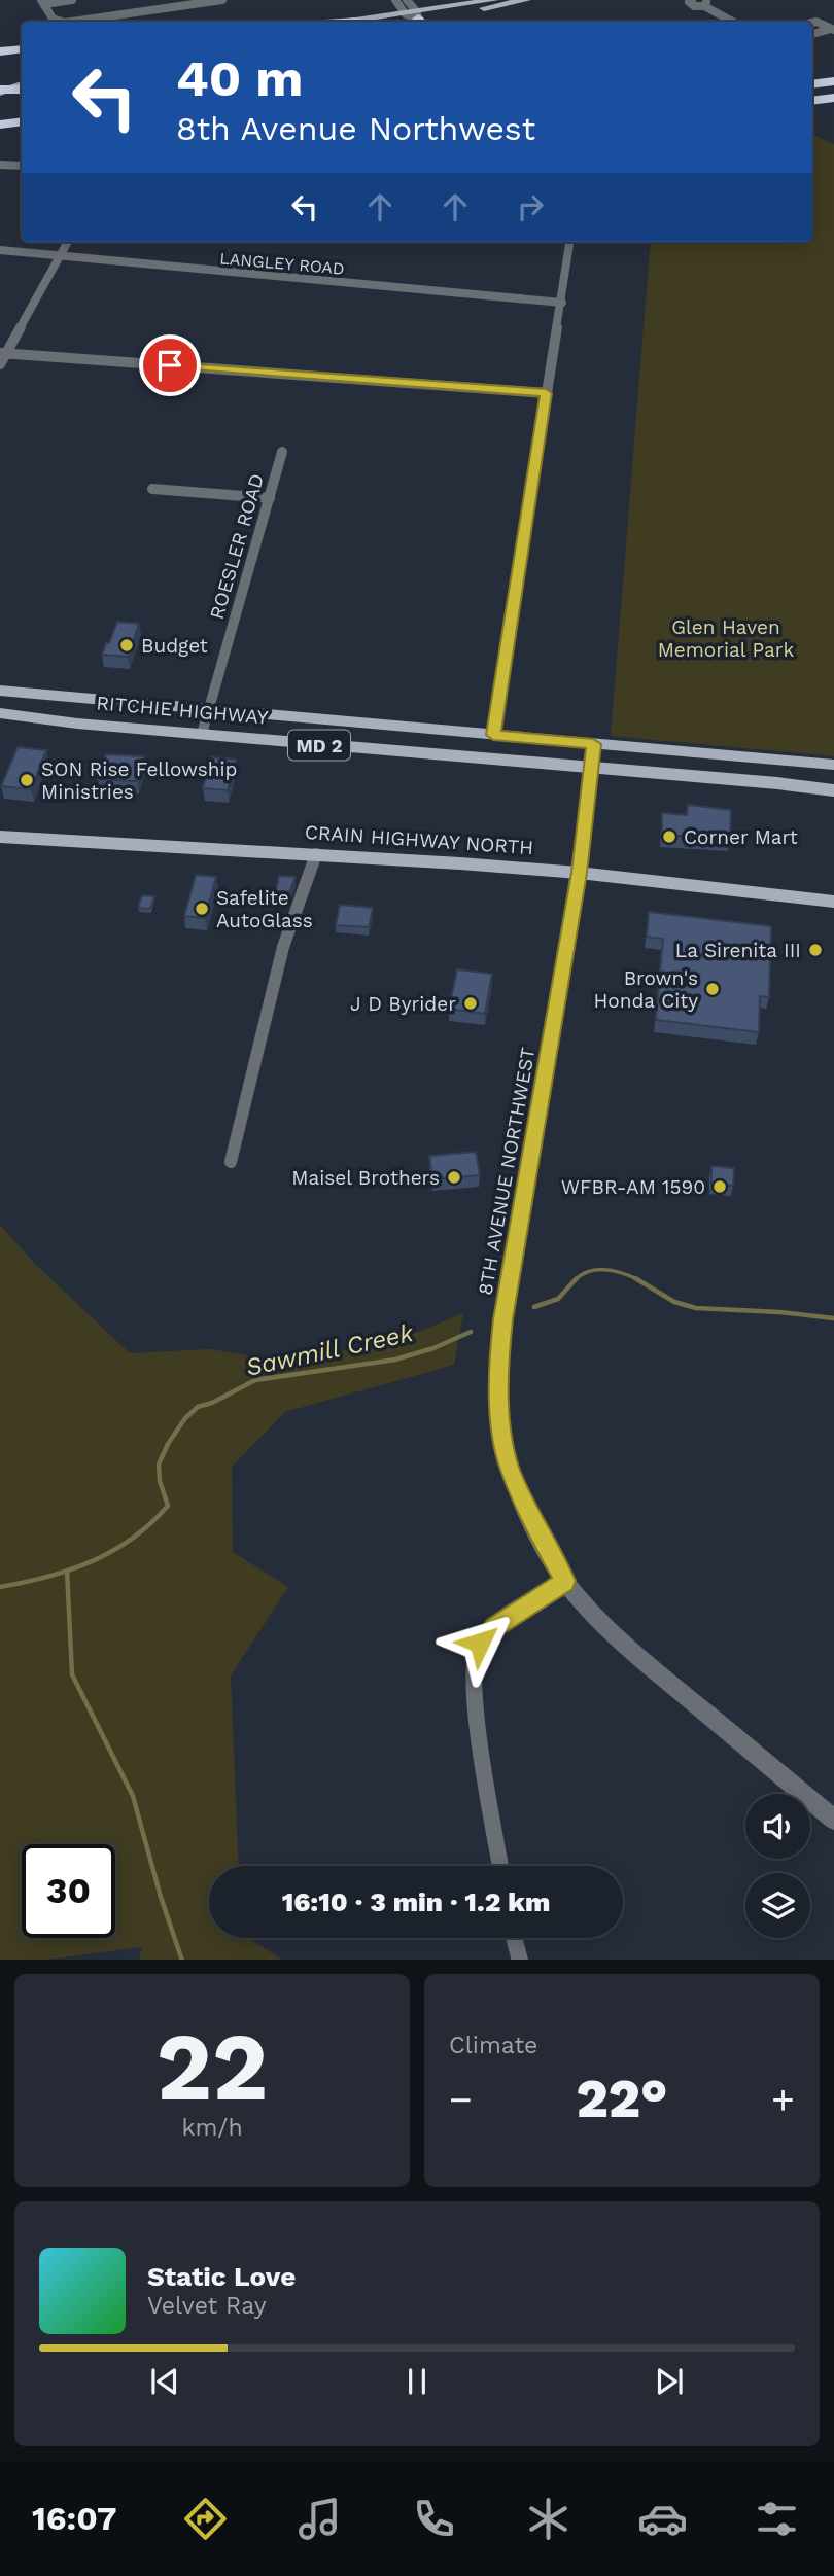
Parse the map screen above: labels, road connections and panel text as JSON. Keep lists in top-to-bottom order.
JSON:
{
  "streets": {
    "main road": ["RITCHIE HIGHWAY", "MD 2", "CRAIN HIGHWAY NORTH"],
    "street": ["LANGLEY ROAD", "ROESLER ROAD", "8TH AVENUE NORTHWEST"]
  },
  "crossings": [
    ["ROESLER ROAD", "RITCHIE HIGHWAY"],
    ["RITCHIE HIGHWAY", "8TH AVENUE NORTHWEST"],
    ["CRAIN HIGHWAY NORTH", "8TH AVENUE NORTHWEST"]
  ],
  "water": ["Sawmill Creek"],
  "parks": ["Glen Haven Memorial Park"],
  "places": [
    "Budget",
    "SON Rise Fellowship Ministries",
    "Corner Mart",
    "Safelite AutoGlass",
    "La Sirenita III",
    "Brown's Honda City",
    "J D Byrider",
    "Maisel Brothers",
    "WFBR-AM 1590"
  ],
  "page": {
    "turn": ["40 m", "8th Avenue Northwest"],
    "limit": "30",
    "trip": "16:10 · 3 min · 1.2 km",
    "tile": [
      ["22", "km/h"],
      "Climate"
    ],
    "heat": ["−", "22°", "+"],
    "song": ["Static Love", "Velvet Ray"],
    "tabs": "16:07"
  }
}
